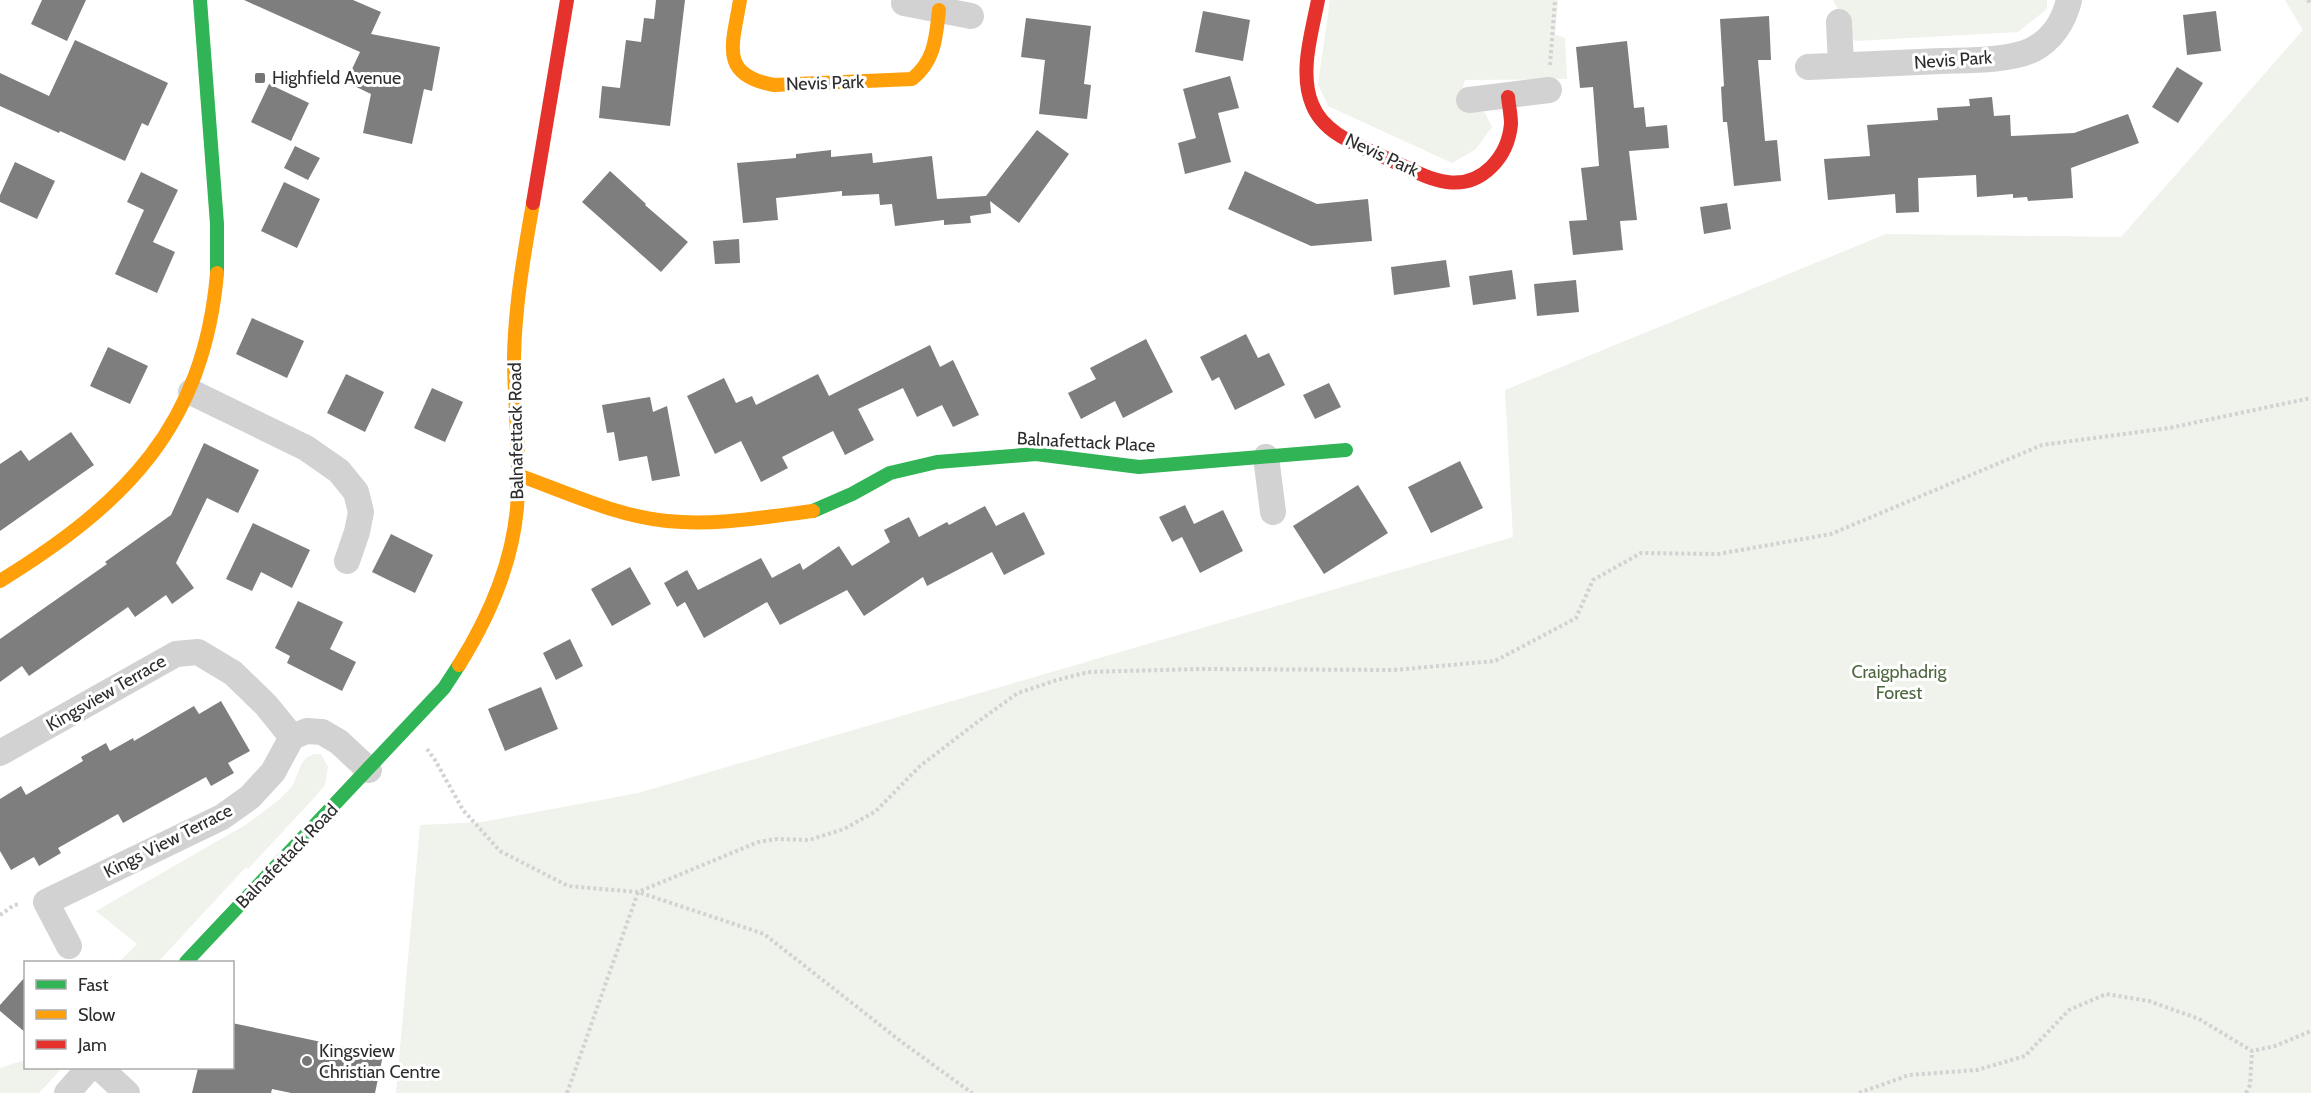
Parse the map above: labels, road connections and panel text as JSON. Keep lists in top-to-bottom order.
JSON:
{
  "streets": {
    "street": [
      "Nevis Park",
      "Balnafettack Road",
      "Balnafettack Place",
      "Kingsview Terrace",
      "Kings View Terrace"
    ]
  },
  "crossings": [
    ["Balnafettack Road", "Balnafettack Place"],
    ["Kingsview Terrace", "Kings View Terrace"]
  ],
  "parks": ["Craigphadrig Forest"],
  "places": {
    "transit": ["Highfield Avenue"],
    "other": ["Kingsview Christian Centre"]
  },
  "legend": ["Fast", "Slow", "Jam"]
}
